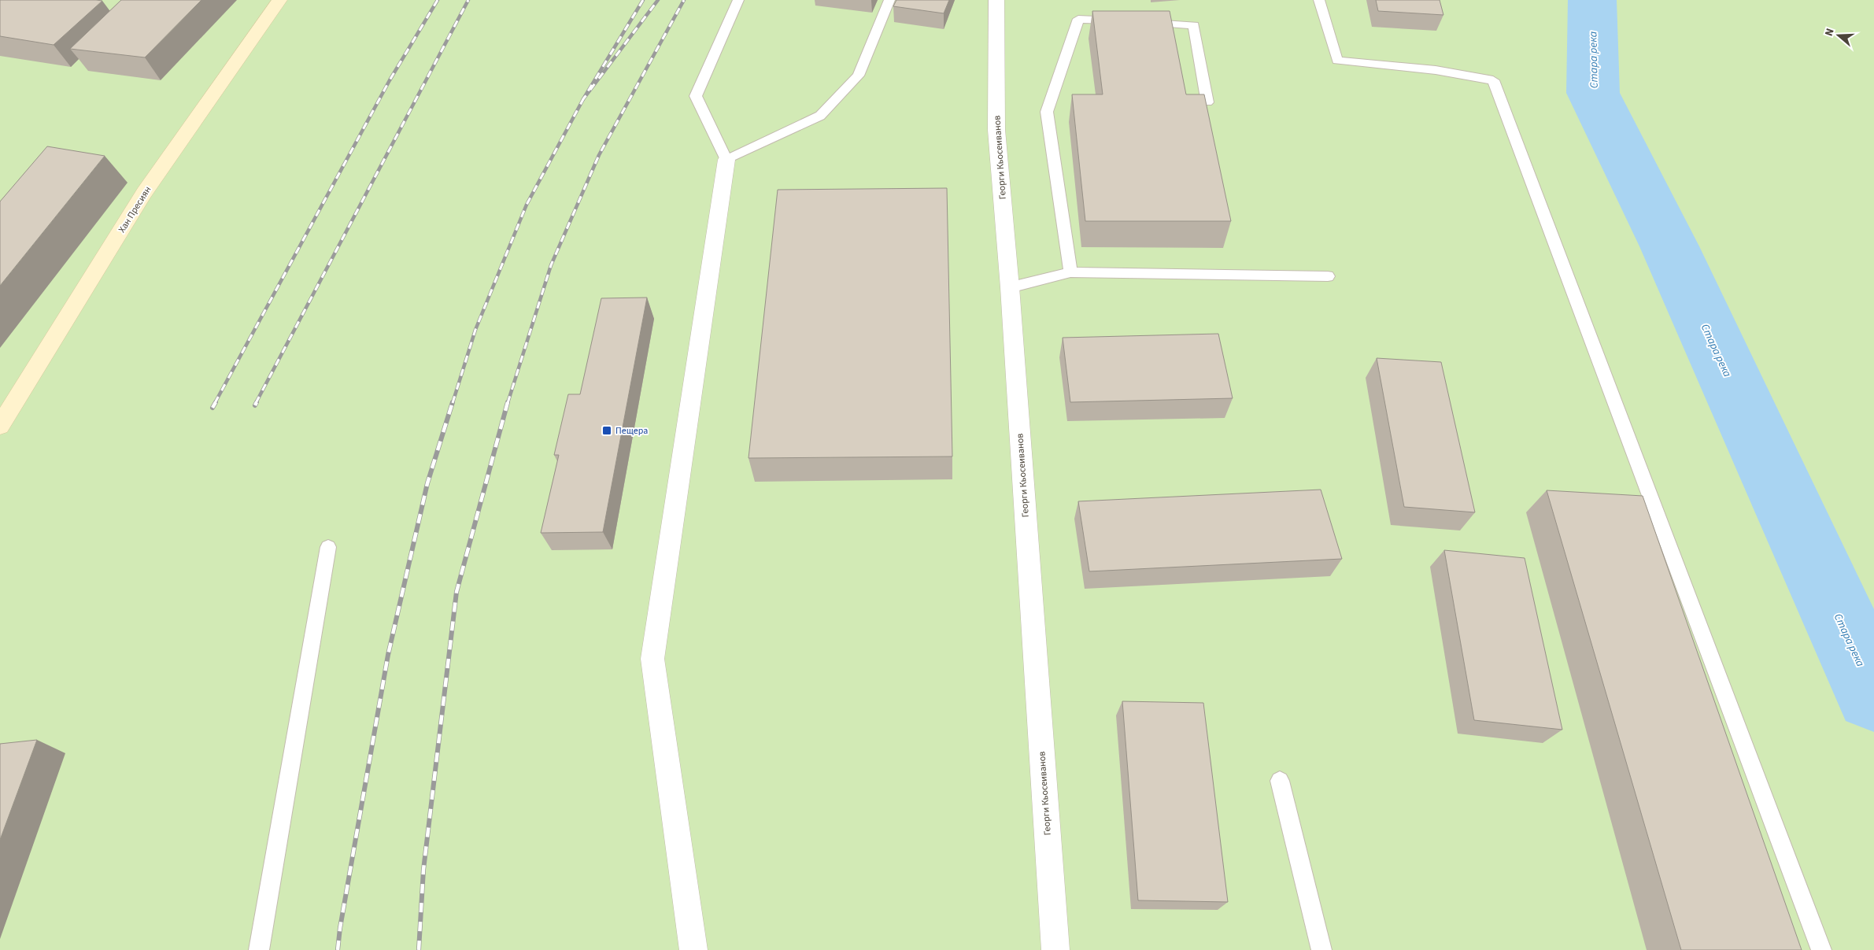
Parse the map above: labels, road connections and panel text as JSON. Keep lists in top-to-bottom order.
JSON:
{
  "streets": {
    "street": ["Георги Кьосеиванов", "Хан Пресиян"]
  },
  "water": ["Стара река"],
  "places": {
    "transit": ["Пещера"]
  },
  "north": "left"
}
